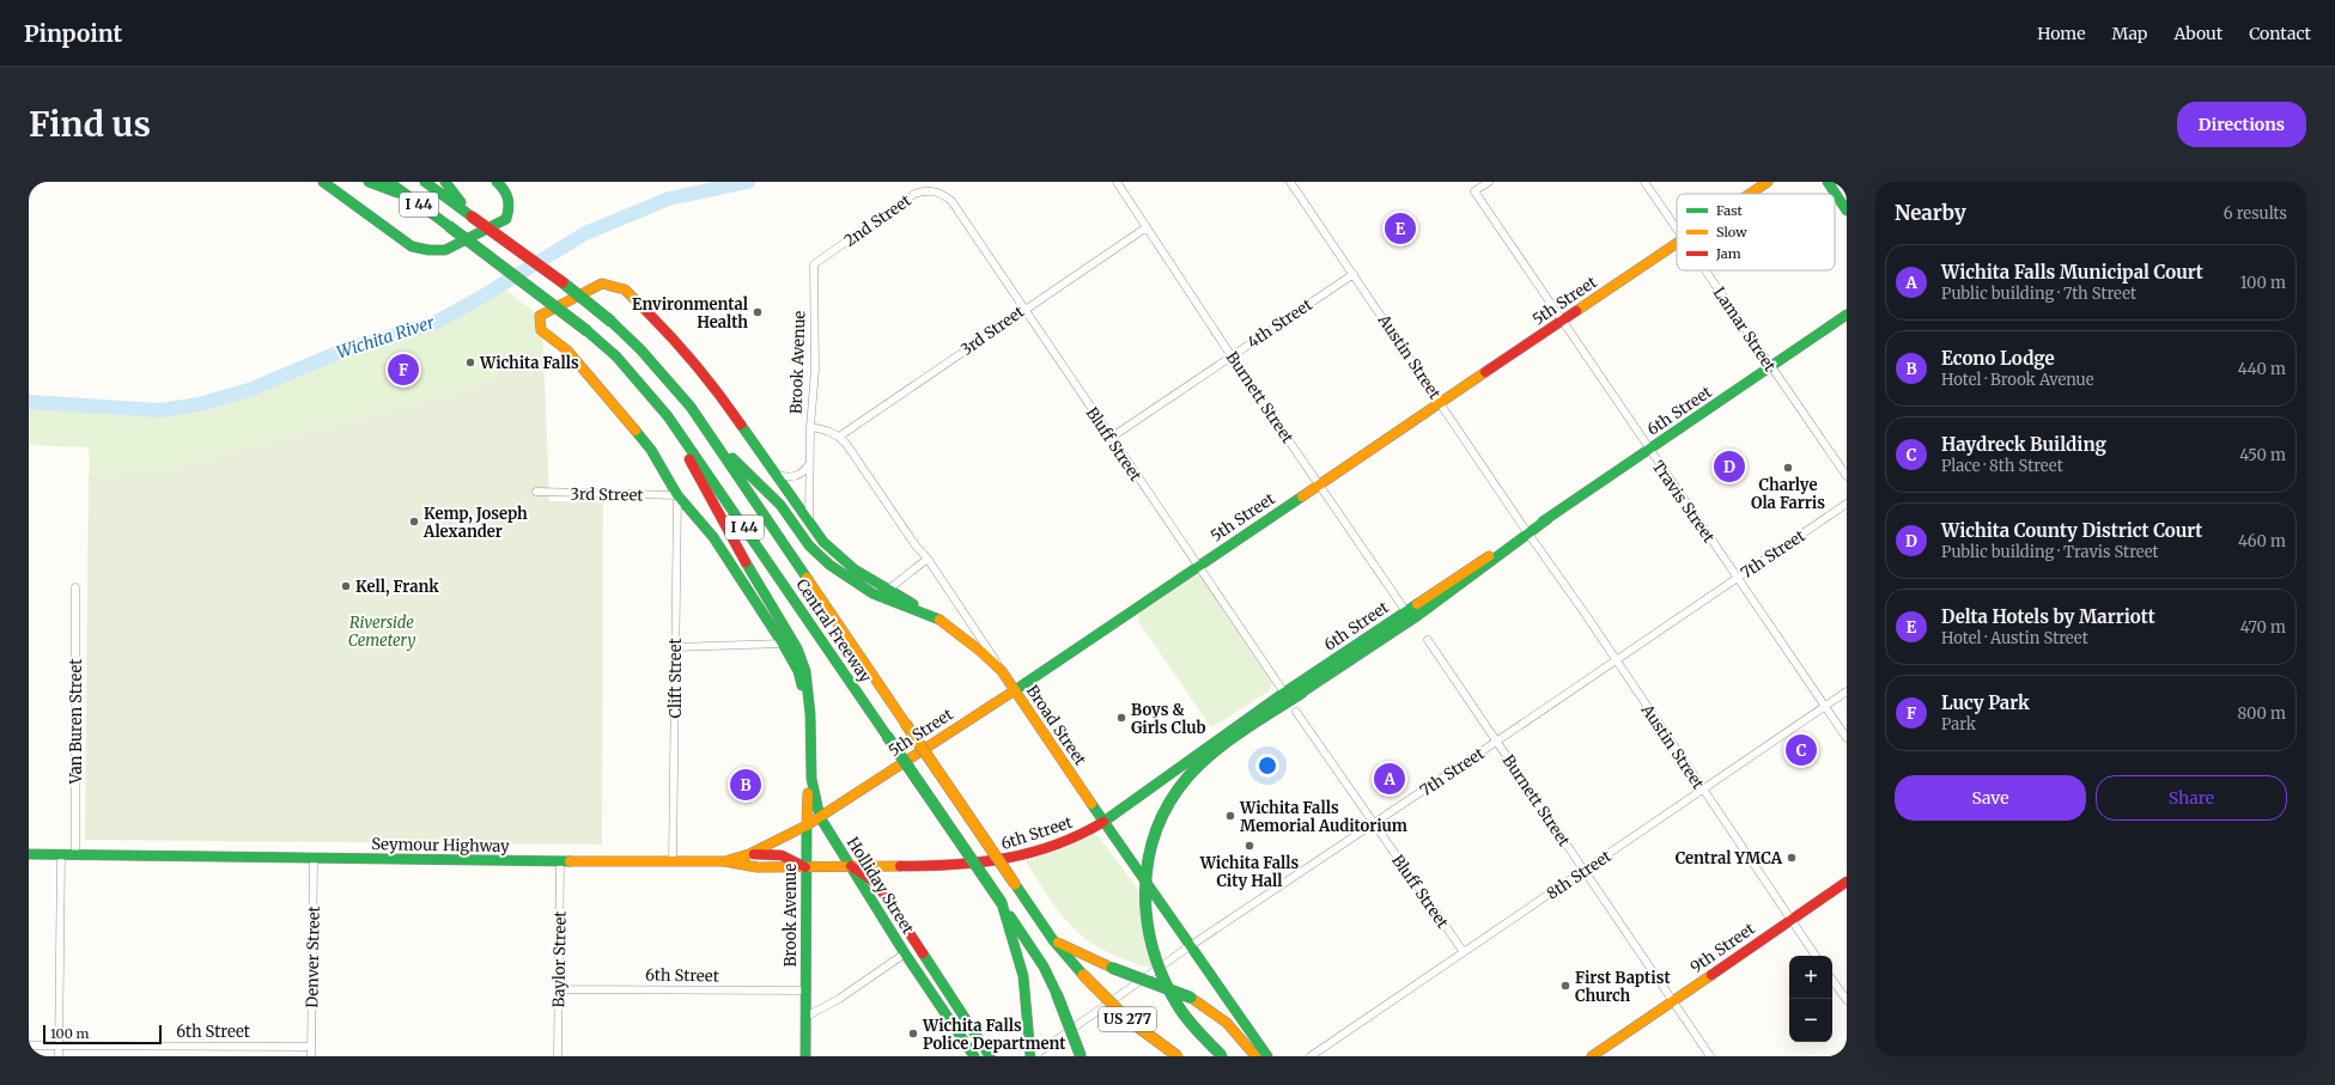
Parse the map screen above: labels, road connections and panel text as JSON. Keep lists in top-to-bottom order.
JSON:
{
  "streets": {
    "main road": [
      "I 44",
      "5th Street",
      "Brook Avenue",
      "6th Street",
      "Central Freeway",
      "Broad Street",
      "Seymour Highway",
      "Holliday Street",
      "9th Street",
      "US 277"
    ],
    "street": [
      "2nd Street",
      "4th Street",
      "Lamar Street",
      "3rd Street",
      "Austin Street",
      "Burnett Street",
      "Bluff Street",
      "Travis Street",
      "7th Street",
      "Clift Street",
      "Van Buren Street",
      "8th Street",
      "Denver Street",
      "Baylor Street"
    ]
  },
  "crossings": [
    ["2nd Street", "Brook Avenue"],
    ["2nd Street", "Bluff Street"],
    ["5th Street", "Austin Street"],
    ["5th Street", "Brook Avenue"],
    ["5th Street", "Burnett Street"],
    ["5th Street", "Bluff Street"],
    ["5th Street", "Travis Street"],
    ["5th Street", "Broad Street"],
    ["5th Street", "Seymour Highway"],
    ["5th Street", "Holliday Street"],
    ["4th Street", "Austin Street"],
    ["4th Street", "Burnett Street"],
    ["4th Street", "Bluff Street"],
    ["Lamar Street", "6th Street"],
    ["3rd Street", "Burnett Street"],
    ["3rd Street", "Bluff Street"],
    ["3rd Street", "Clift Street"],
    ["3rd Street", "Broad Street"],
    ["Austin Street", "6th Street"],
    ["Austin Street", "7th Street"],
    ["Austin Street", "8th Street"],
    ["Austin Street", "9th Street"],
    ["Brook Avenue", "6th Street"],
    ["Brook Avenue", "Seymour Highway"],
    ["Brook Avenue", "Holliday Street"],
    ["Burnett Street", "6th Street"],
    ["Burnett Street", "7th Street"],
    ["Burnett Street", "8th Street"],
    ["Burnett Street", "9th Street"],
    ["6th Street", "Bluff Street"],
    ["6th Street", "Travis Street"],
    ["6th Street", "Broad Street"],
    ["6th Street", "Seymour Highway"],
    ["6th Street", "Holliday Street"],
    ["6th Street", "Denver Street"],
    ["6th Street", "Baylor Street"],
    ["Bluff Street", "7th Street"],
    ["Bluff Street", "8th Street"],
    ["Travis Street", "7th Street"],
    ["Travis Street", "8th Street"],
    ["7th Street", "Broad Street"],
    ["Clift Street", "Seymour Highway"],
    ["Van Buren Street", "Seymour Highway"],
    ["Seymour Highway", "Holliday Street"],
    ["Seymour Highway", "Denver Street"],
    ["Seymour Highway", "Baylor Street"]
  ],
  "water": ["Wichita River"],
  "parks": ["Riverside Cemetery"],
  "places": [
    "Environmental Health",
    "Wichita Falls",
    "Charlye Ola Farris",
    "Kemp, Joseph Alexander",
    "Kell, Frank",
    "Boys & Girls Club",
    "Wichita Falls Memorial Auditorium",
    "Wichita Falls City Hall",
    "Central YMCA",
    "First Baptist Church",
    "Wichita Falls Police Department"
  ],
  "legend": ["Fast", "Slow", "Jam"],
  "scale_bar": "100 m",
  "page": {
    "header": "Pinpoint",
    "nav": [
      "Home",
      "Map",
      "About",
      "Contact"
    ],
    "buttons": [
      "Directions",
      ["Save", "Share"]
    ],
    "title": "Find us",
    "heading": ["Nearby", "6 results"],
    "pins": [
      "E",
      "F",
      "D",
      "C",
      "A",
      "B"
    ],
    "list": [
      {
        "mark": "A",
        "name": "Wichita Falls Municipal Court",
        "note": "Public building · 7th Street",
        "value": "100 m"
      },
      {
        "mark": "B",
        "name": "Econo Lodge",
        "note": "Hotel · Brook Avenue",
        "value": "440 m"
      },
      {
        "mark": "C",
        "name": "Haydreck Building",
        "note": "Place · 8th Street",
        "value": "450 m"
      },
      {
        "mark": "D",
        "name": "Wichita County District Court",
        "note": "Public building · Travis Street",
        "value": "460 m"
      },
      {
        "mark": "E",
        "name": "Delta Hotels by Marriott",
        "note": "Hotel · Austin Street",
        "value": "470 m"
      },
      {
        "mark": "F",
        "name": "Lucy Park",
        "note": "Park",
        "value": "800 m"
      }
    ],
    "map_buttons": ["+", "−"],
    "scale": "100 m"
  }
}
